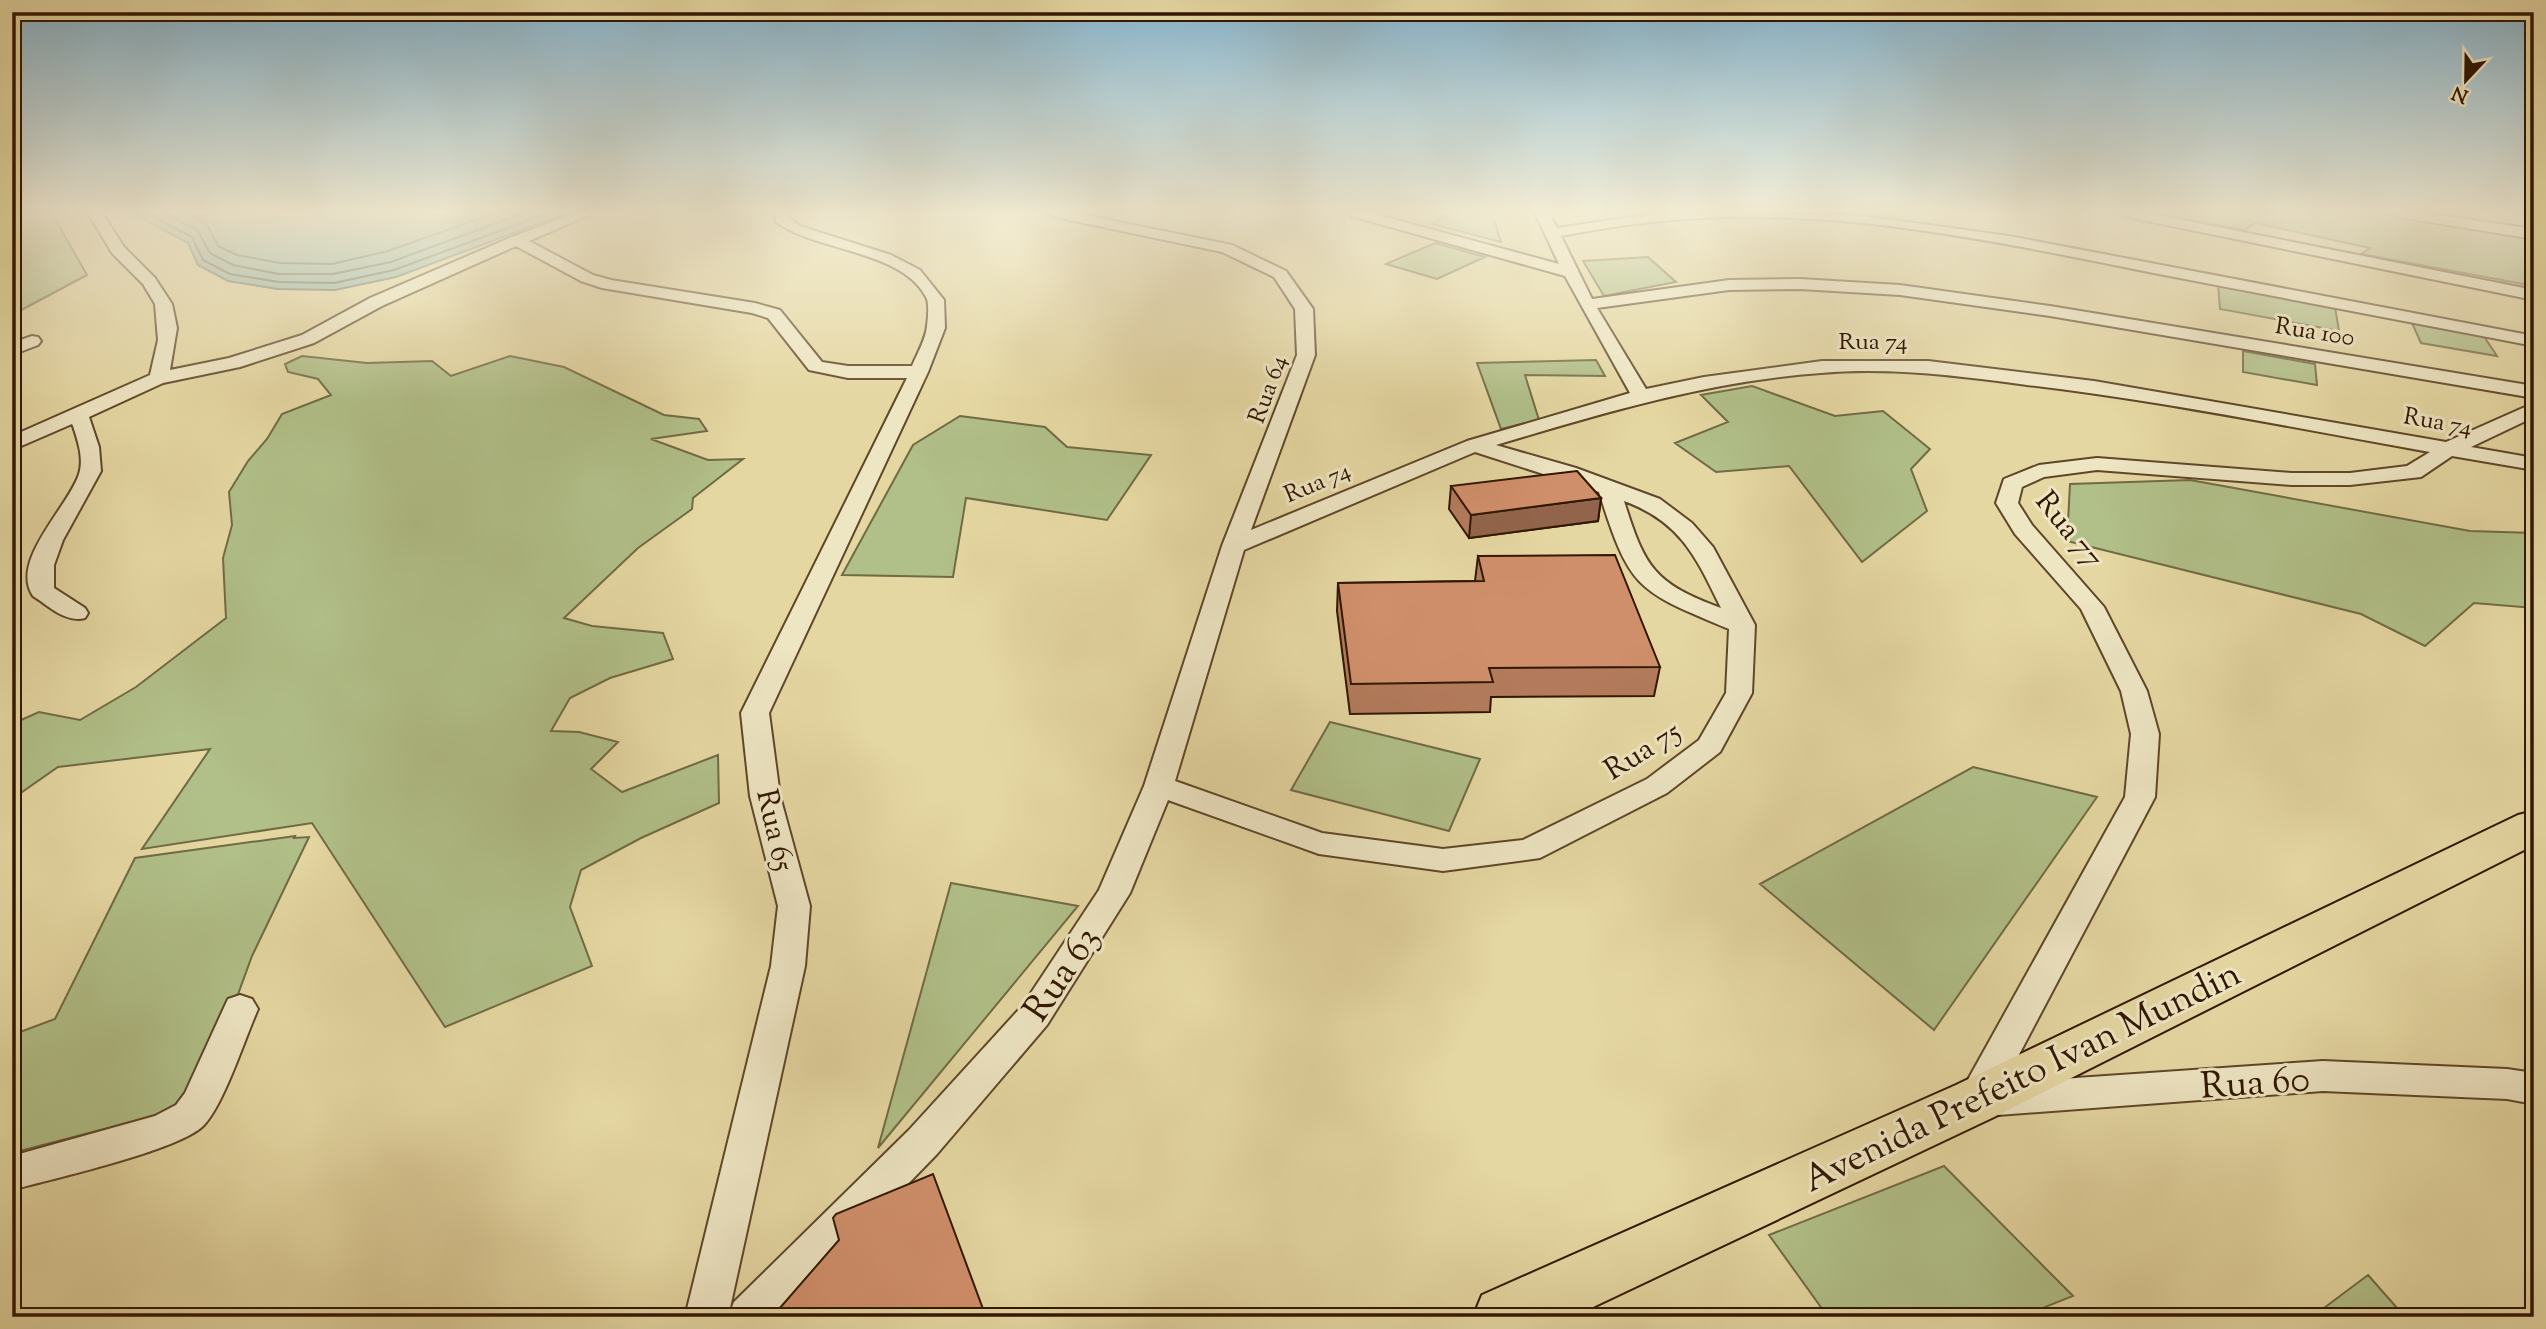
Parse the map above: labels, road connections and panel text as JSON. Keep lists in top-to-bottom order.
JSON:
{
  "streets": {
    "main road": ["Avenida Prefeito Ivan Mundin"],
    "street": [
      "Rua 100",
      "Rua 74",
      "Rua 64",
      "Rua 77",
      "Rua 75",
      "Rua 65",
      "Rua 63",
      "Rua 60"
    ]
  },
  "crossings": [
    ["Rua 74", "Rua 64"],
    ["Rua 74", "Rua 77"],
    ["Rua 74", "Rua 75"],
    ["Rua 74", "Rua 63"],
    ["Rua 64", "Rua 63"],
    ["Rua 77", "Avenida Prefeito Ivan Mundin"],
    ["Rua 77", "Rua 60"],
    ["Rua 75", "Rua 63"],
    ["Avenida Prefeito Ivan Mundin", "Rua 60"]
  ],
  "north": "bottom"
}
